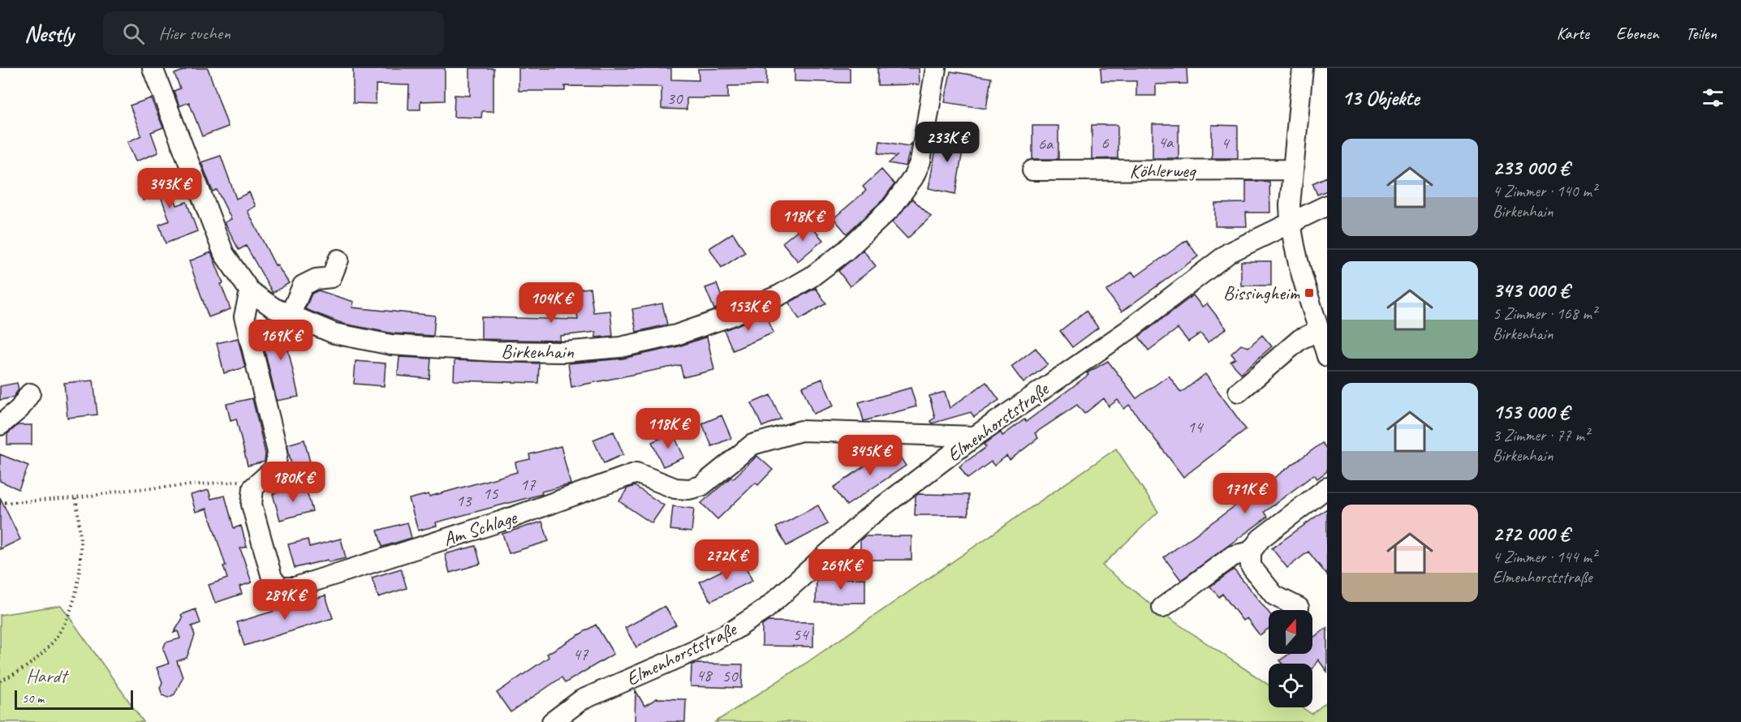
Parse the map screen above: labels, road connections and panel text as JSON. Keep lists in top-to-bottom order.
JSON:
{
  "streets": {
    "street": [
      "Köhlerweg",
      "Birkenhain",
      "Elmenhorststraße",
      "Am Schlage"
    ]
  },
  "crossings": [
    ["Elmenhorststraße", "Am Schlage"]
  ],
  "parks": ["Hardt"],
  "places": {
    "transit": ["Bissingheim"]
  },
  "house_numbers": [
    "30",
    "4a",
    "6",
    "4",
    "6a",
    "14",
    "17",
    "15",
    "13",
    "54",
    "47",
    "48",
    "50"
  ],
  "scale_bar": "50 m",
  "north": "top",
  "page": {
    "header": "Nestly",
    "search": "Hier suchen",
    "nav": ["Karte", "Ebenen", "Teilen"],
    "heading": "13 Objekte",
    "price": [
      "233K €",
      "343K €",
      "118K €",
      "104K €",
      "153K €",
      "169K €",
      "118K €",
      "345K €",
      "180K €",
      "171K €",
      "272K €",
      "269K €",
      "289K €"
    ],
    "list": [
      {
        "name": "233 000 €",
        "note": "4 Zimmer · 140 m² · Birkenhain"
      },
      {
        "name": "343 000 €",
        "note": "5 Zimmer · 168 m² · Birkenhain"
      },
      {
        "name": "153 000 €",
        "note": "3 Zimmer · 77 m² · Birkenhain"
      },
      {
        "name": "272 000 €",
        "note": "4 Zimmer · 144 m² · Elmenhorststraße"
      }
    ],
    "scale": "50 m"
  }
}
